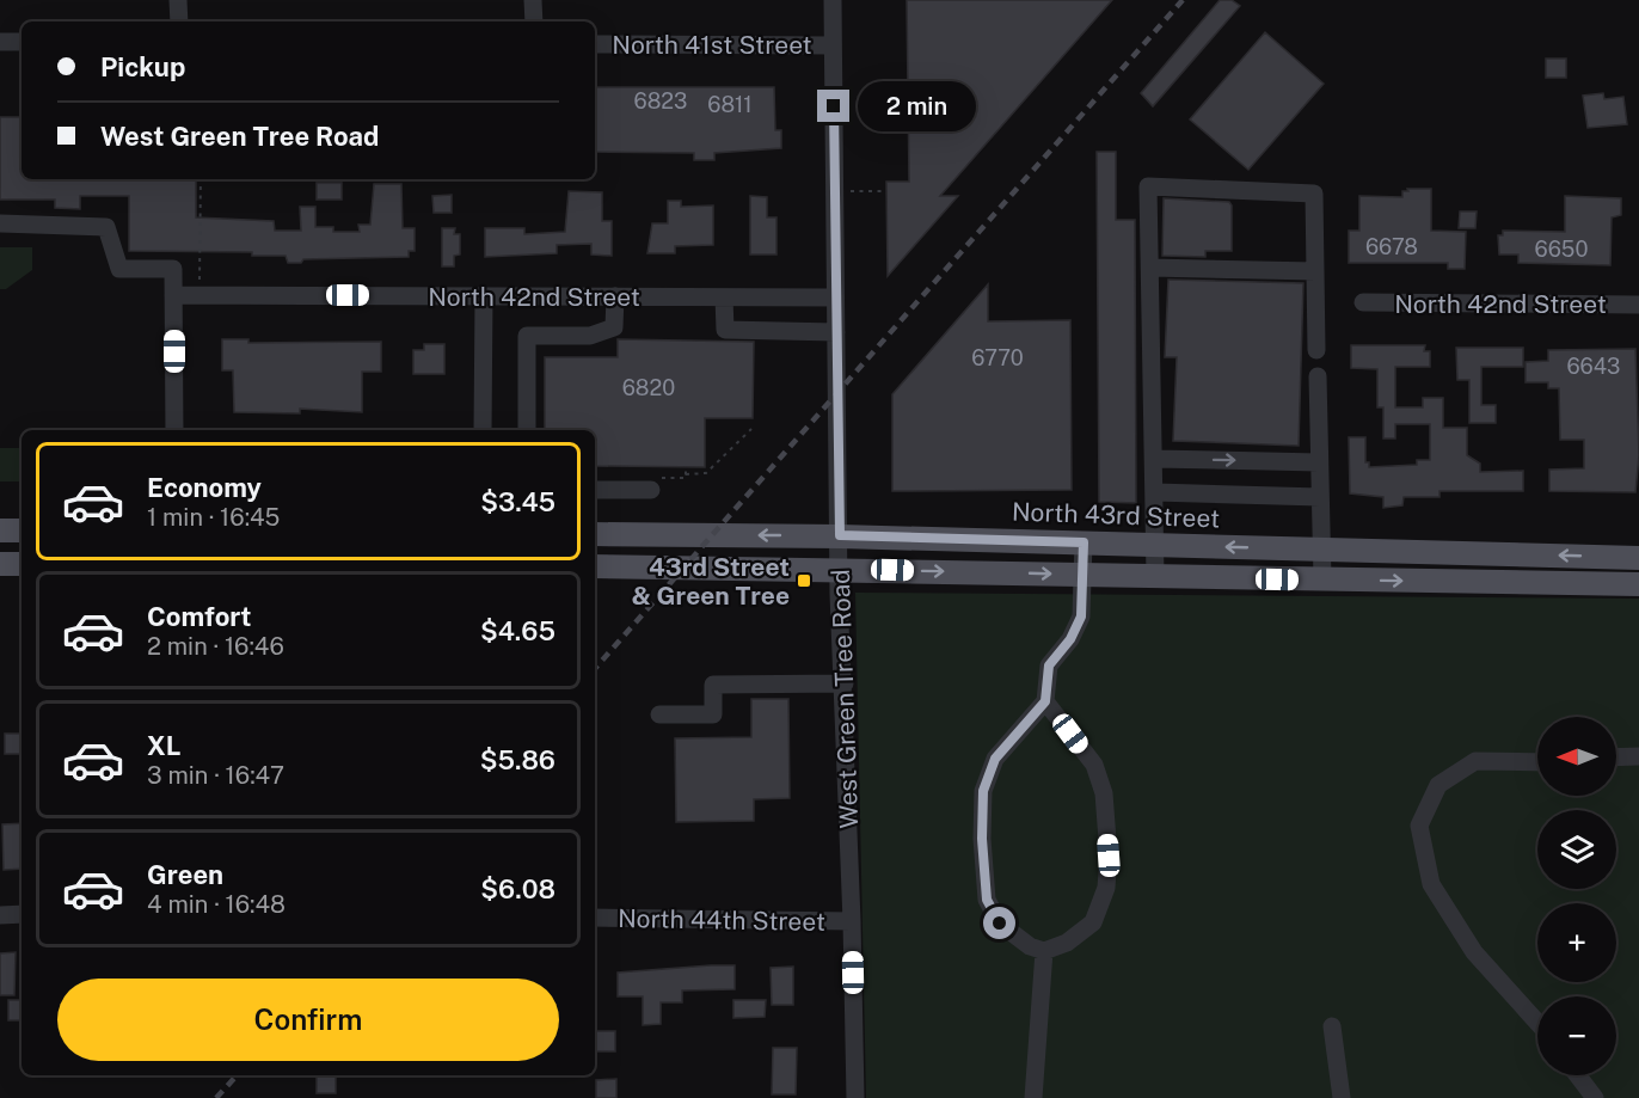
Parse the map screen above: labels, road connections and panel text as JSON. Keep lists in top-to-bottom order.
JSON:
{
  "streets": {
    "main road": ["North 43rd Street"],
    "street": [
      "North 41st Street",
      "North 42nd Street",
      "West Green Tree Road",
      "North 44th Street"
    ]
  },
  "crossings": [
    ["North 41st Street", "West Green Tree Road"],
    ["North 42nd Street", "West Green Tree Road"],
    ["North 43rd Street", "West Green Tree Road"],
    ["West Green Tree Road", "North 44th Street"]
  ],
  "places": {
    "transit": ["43rd Street & Green Tree"]
  },
  "house_numbers": [
    "6823",
    "6811",
    "6678",
    "6650",
    "6770",
    "6643",
    "6820"
  ],
  "north": "left",
  "page": {
    "banner": ["Pickup", "West Green Tree Road"],
    "bubble": "2 min",
    "list": [
      {
        "name": "Economy",
        "note": "1 min · 16:45",
        "value": "$3.45"
      },
      {
        "name": "Comfort",
        "note": "2 min · 16:46",
        "value": "$4.65"
      },
      {
        "name": "XL",
        "note": "3 min · 16:47",
        "value": "$5.86"
      },
      {
        "name": "Green",
        "note": "4 min · 16:48",
        "value": "$6.08"
      }
    ],
    "map_buttons": ["+", "−"],
    "buttons": "Confirm"
  }
}
